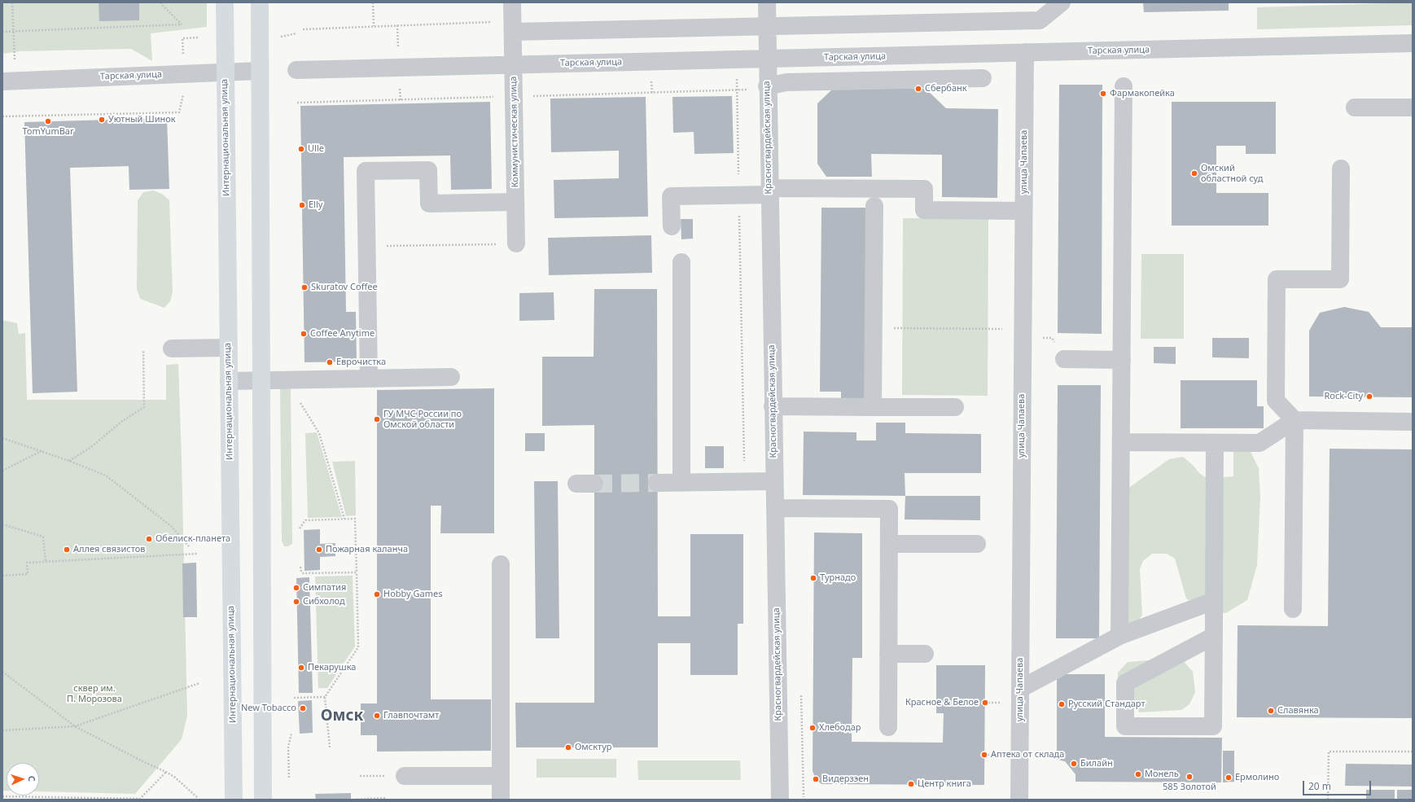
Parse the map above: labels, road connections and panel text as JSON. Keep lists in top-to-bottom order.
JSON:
{
  "streets": {
    "main road": ["Интернациональная улица"],
    "street": [
      "Тарская улица",
      "Коммунистическая улица",
      "Красногвардейская улица",
      "улица Чапаева"
    ]
  },
  "crossings": [
    ["Тарская улица", "Коммунистическая улица"],
    ["Тарская улица", "Интернациональная улица"],
    ["Тарская улица", "Красногвардейская улица"],
    ["Тарская улица", "улица Чапаева"]
  ],
  "districts": ["Омск"],
  "parks": ["сквер им. П. Морозова"],
  "places": [
    "Сбербанк",
    "Фармакопейка",
    "Уютный Шинок",
    "TomYumBar",
    "Ulle",
    "Омский областной суд",
    "Elly",
    "Skuratov Coffee",
    "Coffee Anytime",
    "Еврочистка",
    "Rock-City",
    "ГУ МЧС России по Омской области",
    "Обелиск-планета",
    "Аллея связистов",
    "Пожарная каланча",
    "Турнадо",
    "Симпатия",
    "Hobby Games",
    "Сибхолод",
    "Пекарушка",
    "Красное & Белое",
    "Русский Стандарт",
    "New Tobacco",
    "Славянка",
    "Главпочтамт",
    "Хлебодар",
    "Омсктур",
    "Аптека от склада",
    "Билайн",
    "Монель",
    "585 Золотой",
    "Ермолино",
    "Видерзэен",
    "Центр книга"
  ],
  "scale_bar": "20 m",
  "north": "right"
}
